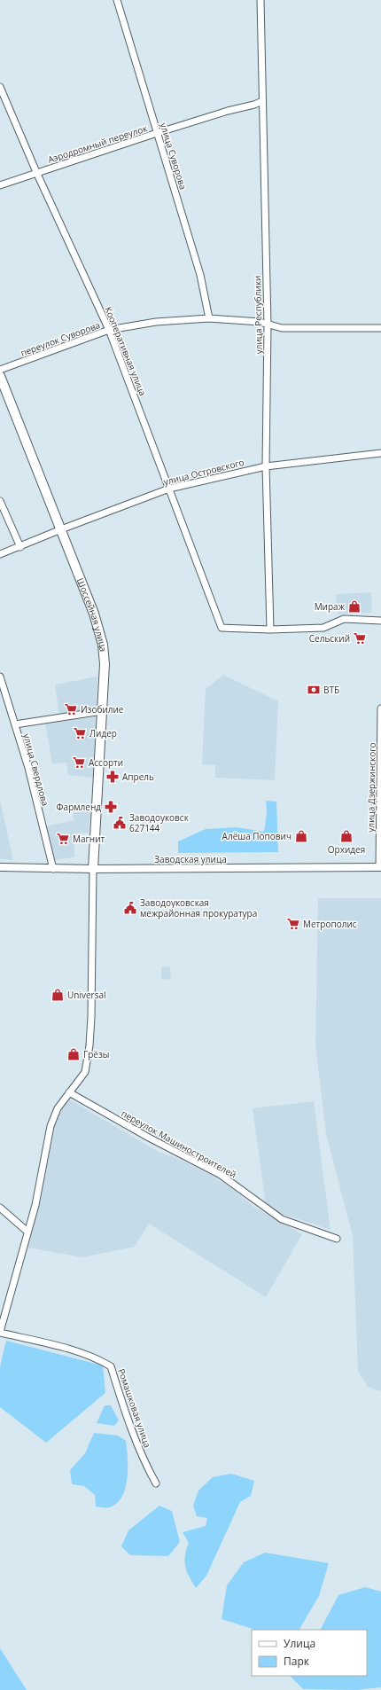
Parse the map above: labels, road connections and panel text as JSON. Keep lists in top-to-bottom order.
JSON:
{
  "streets": {
    "main road": ["Шоссейная улица"],
    "street": [
      "Аэродромный переулок",
      "улица Суворова",
      "улица Республики",
      "переулок Суворова",
      "Кооперативная улица",
      "улица Островского",
      "улица Свердлова",
      "улица Дзержинского",
      "Заводская улица",
      "переулок Машиностроителей",
      "Ромашковая улица"
    ]
  },
  "crossings": [
    ["Аэродромный переулок", "улица Суворова"],
    ["Аэродромный переулок", "улица Республики"],
    ["Аэродромный переулок", "Кооперативная улица"],
    ["улица Суворова", "переулок Суворова"],
    ["улица Республики", "переулок Суворова"],
    ["улица Республики", "Кооперативная улица"],
    ["улица Республики", "улица Островского"],
    ["переулок Суворова", "Кооперативная улица"],
    ["Кооперативная улица", "улица Островского"],
    ["улица Островского", "Шоссейная улица"],
    ["Шоссейная улица", "Заводская улица"],
    ["улица Свердлова", "Заводская улица"],
    ["улица Дзержинского", "Заводская улица"]
  ],
  "places": {
    "shop": [
      "Мираж",
      "Алёша Попович",
      "Орхидея",
      "Universal",
      "Грёзы"
    ],
    "supermarket": [
      "Сельский",
      "Изобилие",
      "Лидер",
      "Ассорти",
      "Магнит",
      "Метрополис"
    ],
    "bank": ["ВТБ"],
    "pharmacy": ["Апрель", "Фармленд"],
    "public building": ["Заводоуковск 627144", "Заводоуковская межрайонная прокуратура"]
  },
  "legend": ["Улица", "Парк"]
}
